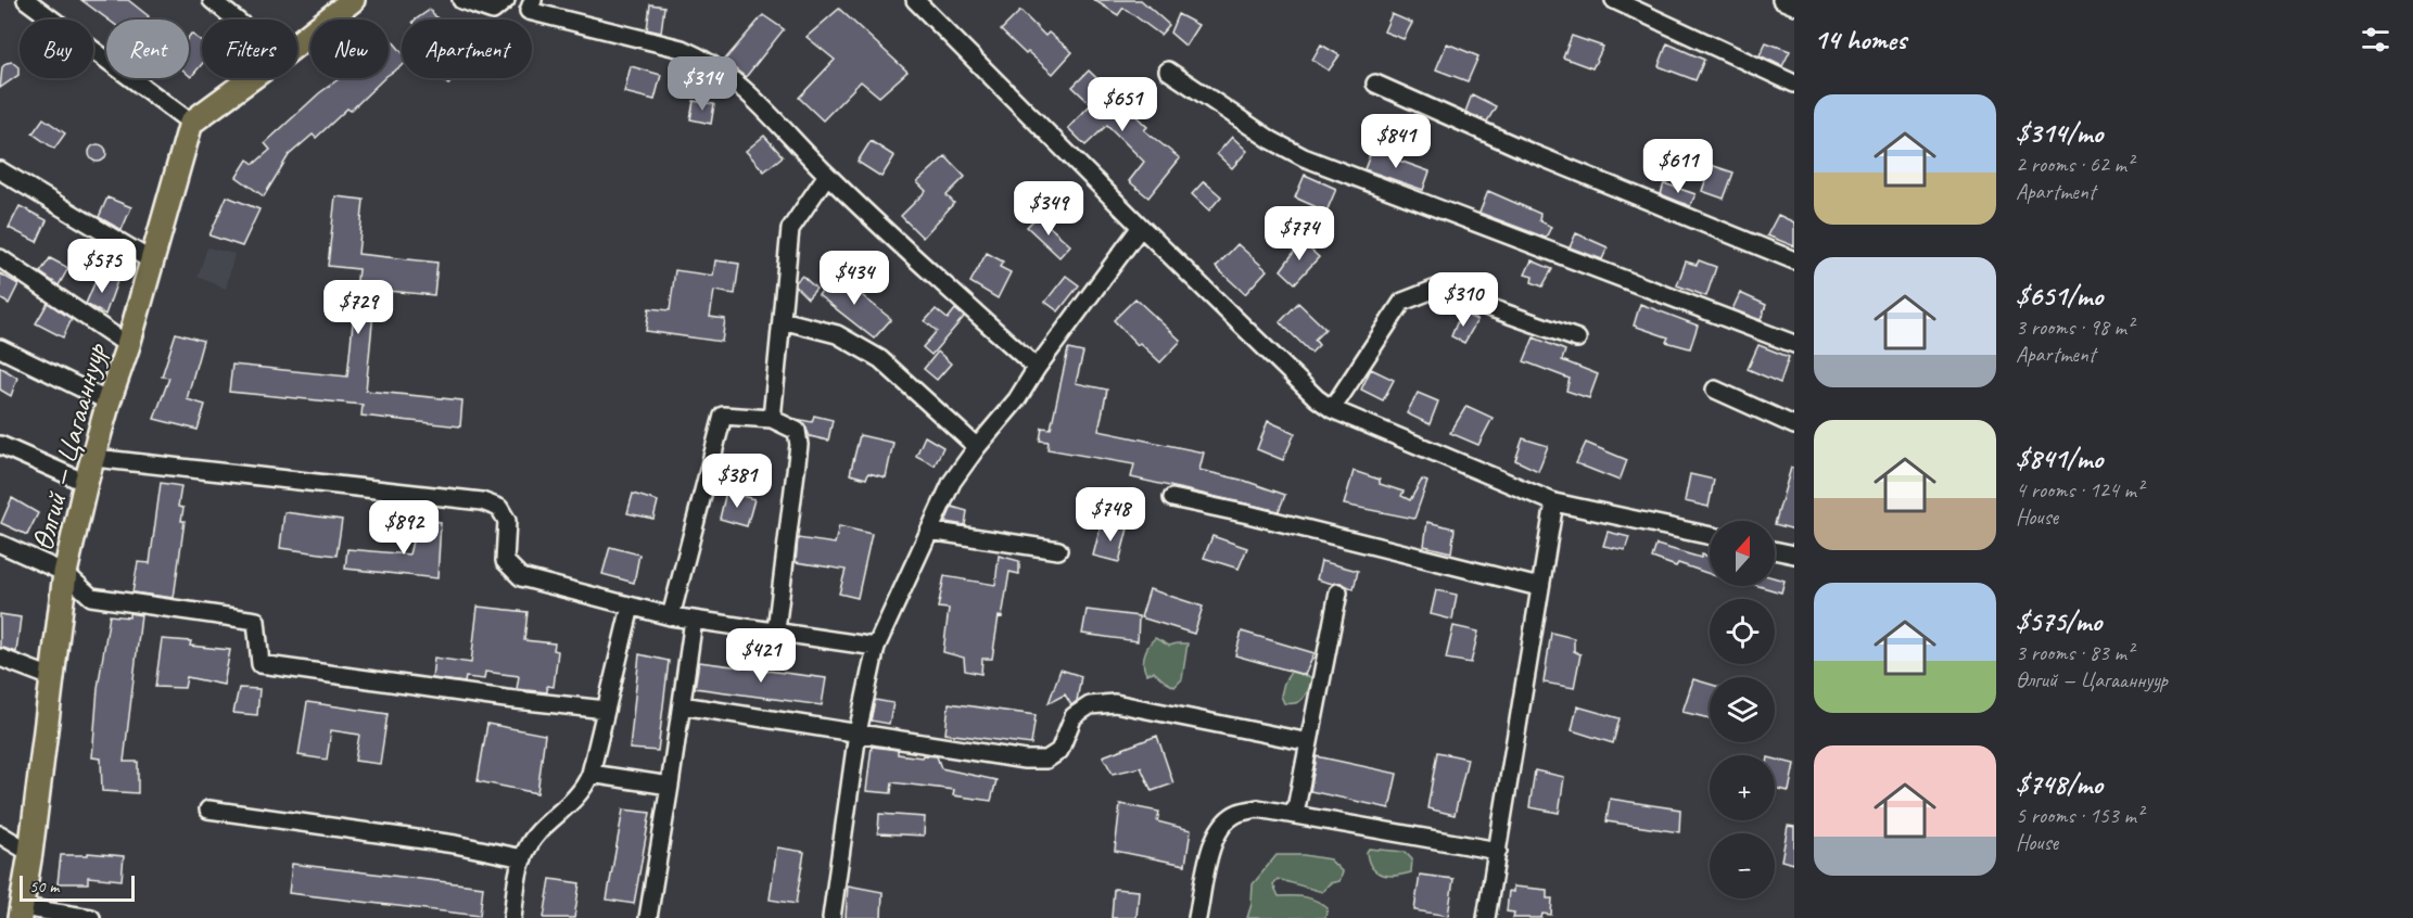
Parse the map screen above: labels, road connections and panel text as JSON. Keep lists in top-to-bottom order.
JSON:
{
  "streets": {
    "highway": ["Өлгий — Цагааннуур"]
  },
  "scale_bar": "50 m",
  "north": "top",
  "page": {
    "heading": "14 homes",
    "chip": [
      "Buy",
      "Rent",
      "Filters",
      "New",
      "Apartment"
    ],
    "price": [
      "$314",
      "$651",
      "$841",
      "$611",
      "$349",
      "$774",
      "$575",
      "$434",
      "$310",
      "$729",
      "$381",
      "$748",
      "$892",
      "$421"
    ],
    "list": [
      {
        "name": "$314/mo",
        "note": "2 rooms · 62 m² · Apartment"
      },
      {
        "name": "$651/mo",
        "note": "3 rooms · 98 m² · Apartment"
      },
      {
        "name": "$841/mo",
        "note": "4 rooms · 124 m² · House"
      },
      {
        "name": "$575/mo",
        "note": "3 rooms · 83 m² · Өлгий — Цагааннуур"
      },
      {
        "name": "$748/mo",
        "note": "5 rooms · 153 m² · House"
      }
    ],
    "map_buttons": ["+", "−"],
    "scale": "50 m"
  }
}
